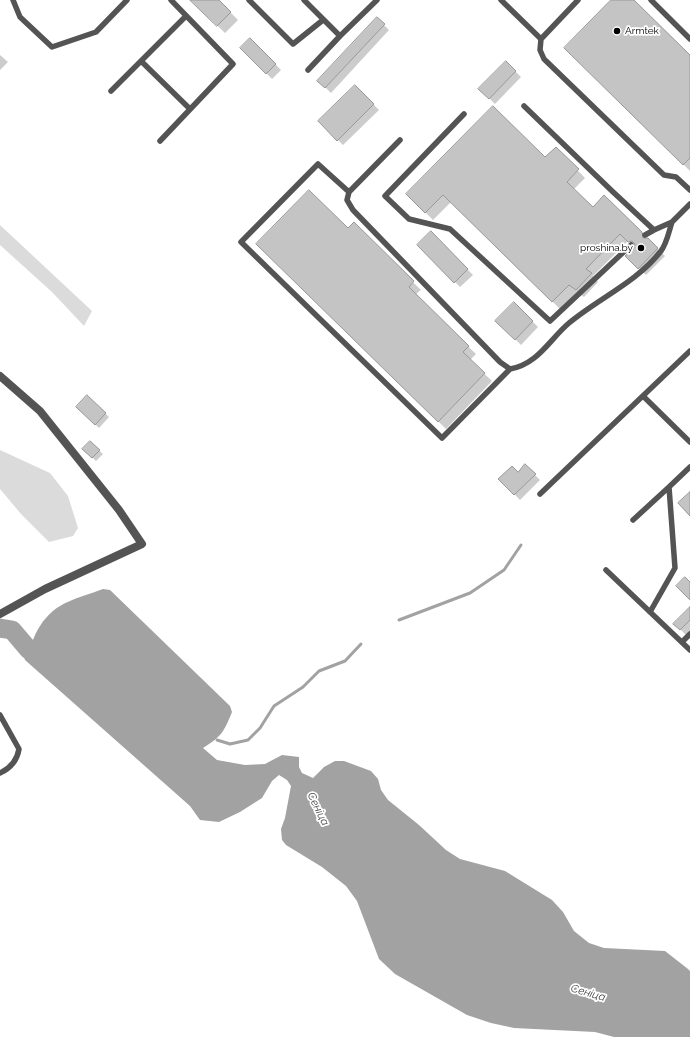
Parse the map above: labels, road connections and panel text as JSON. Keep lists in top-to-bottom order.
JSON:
{
  "water": ["Сеніца"],
  "places": ["Armtek", "proshina.by"]
}
